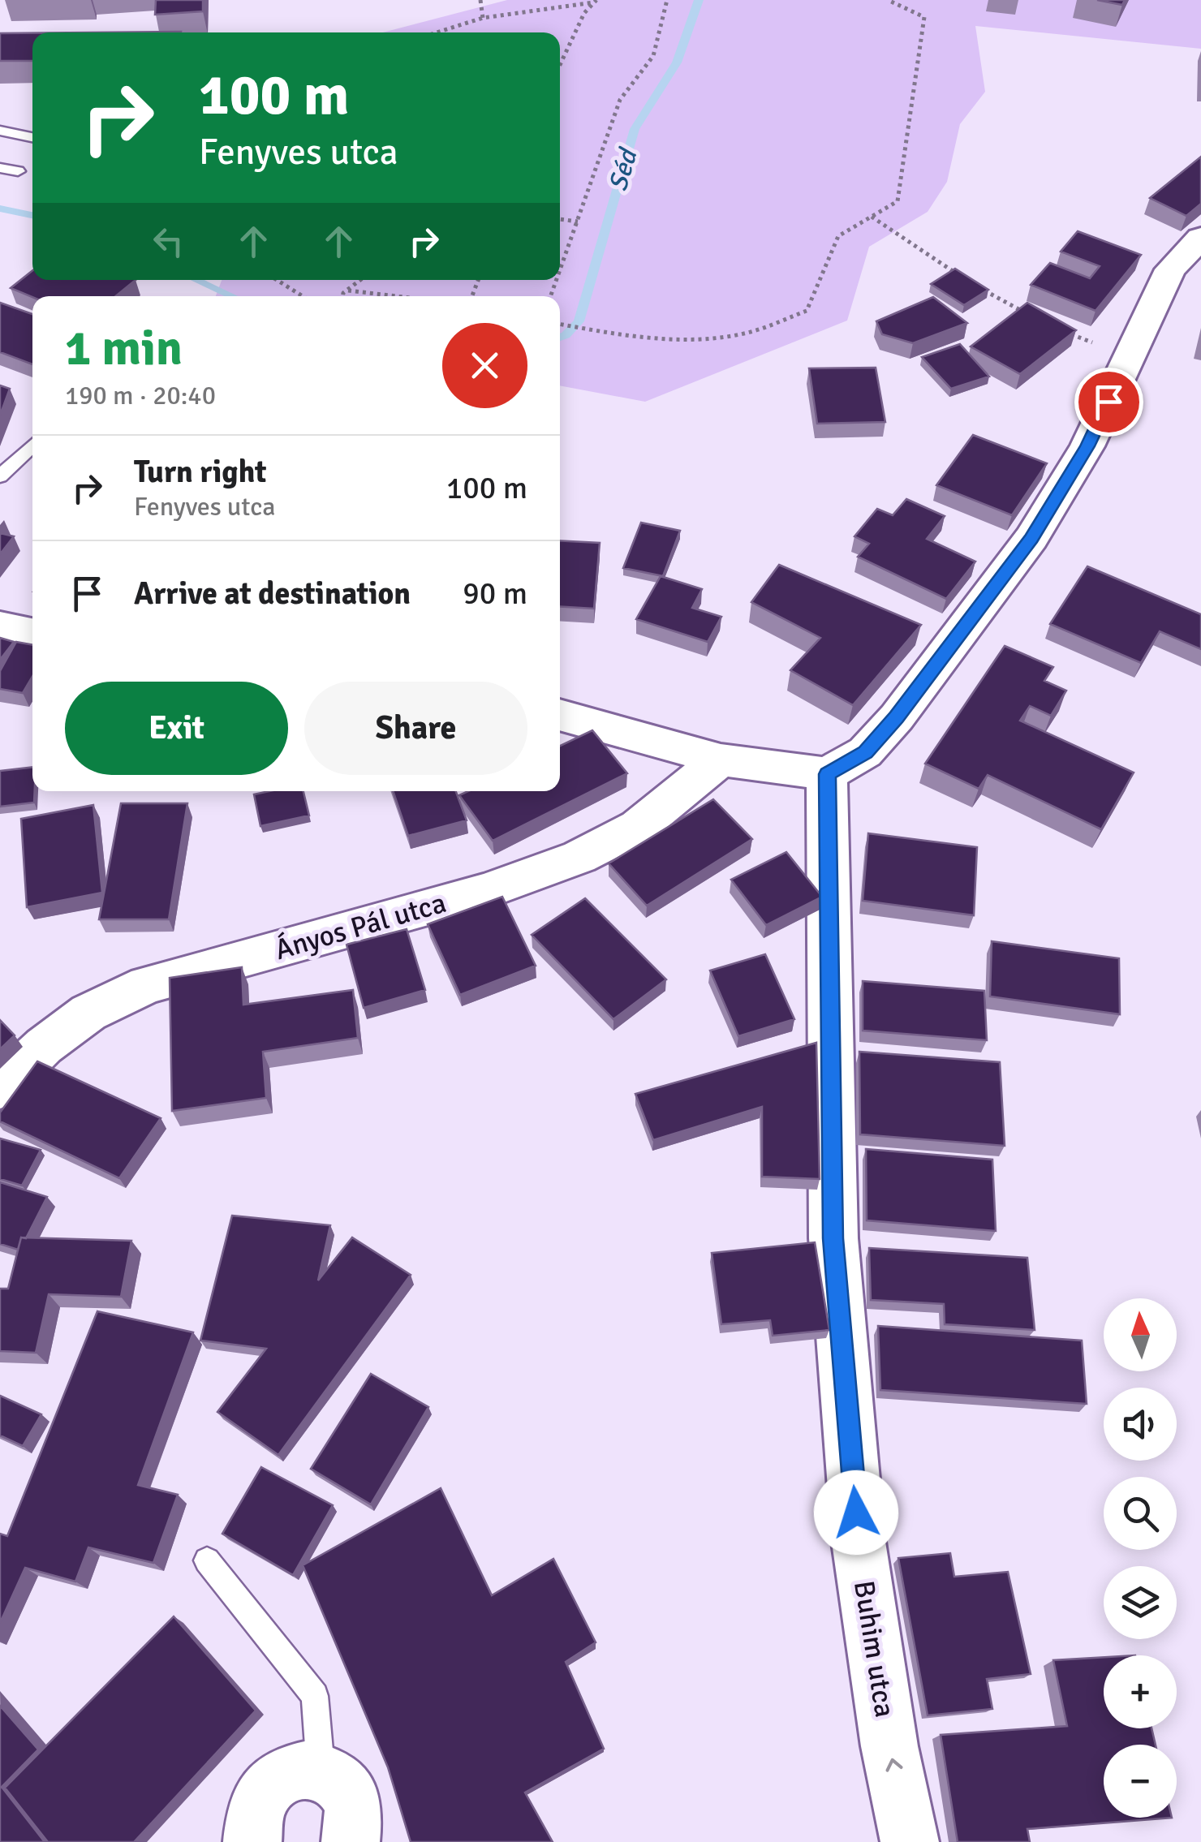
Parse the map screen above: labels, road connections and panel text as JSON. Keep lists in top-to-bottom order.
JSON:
{
  "streets": {
    "street": ["Ányos Pál utca", "Buhim utca"]
  },
  "one_way": ["Buhim utca"],
  "water": ["Séd"],
  "north": "top",
  "page": {
    "turn": ["100 m", "Fenyves utca"],
    "heading": ["1 min", "190 m · 20:40"],
    "list": [
      {
        "name": "Turn right",
        "note": "Fenyves utca",
        "value": "100 m"
      },
      {
        "name": "Arrive at destination",
        "value": "90 m"
      }
    ],
    "buttons": ["Exit", "Share"],
    "map_buttons": ["+", "−"]
  }
}
